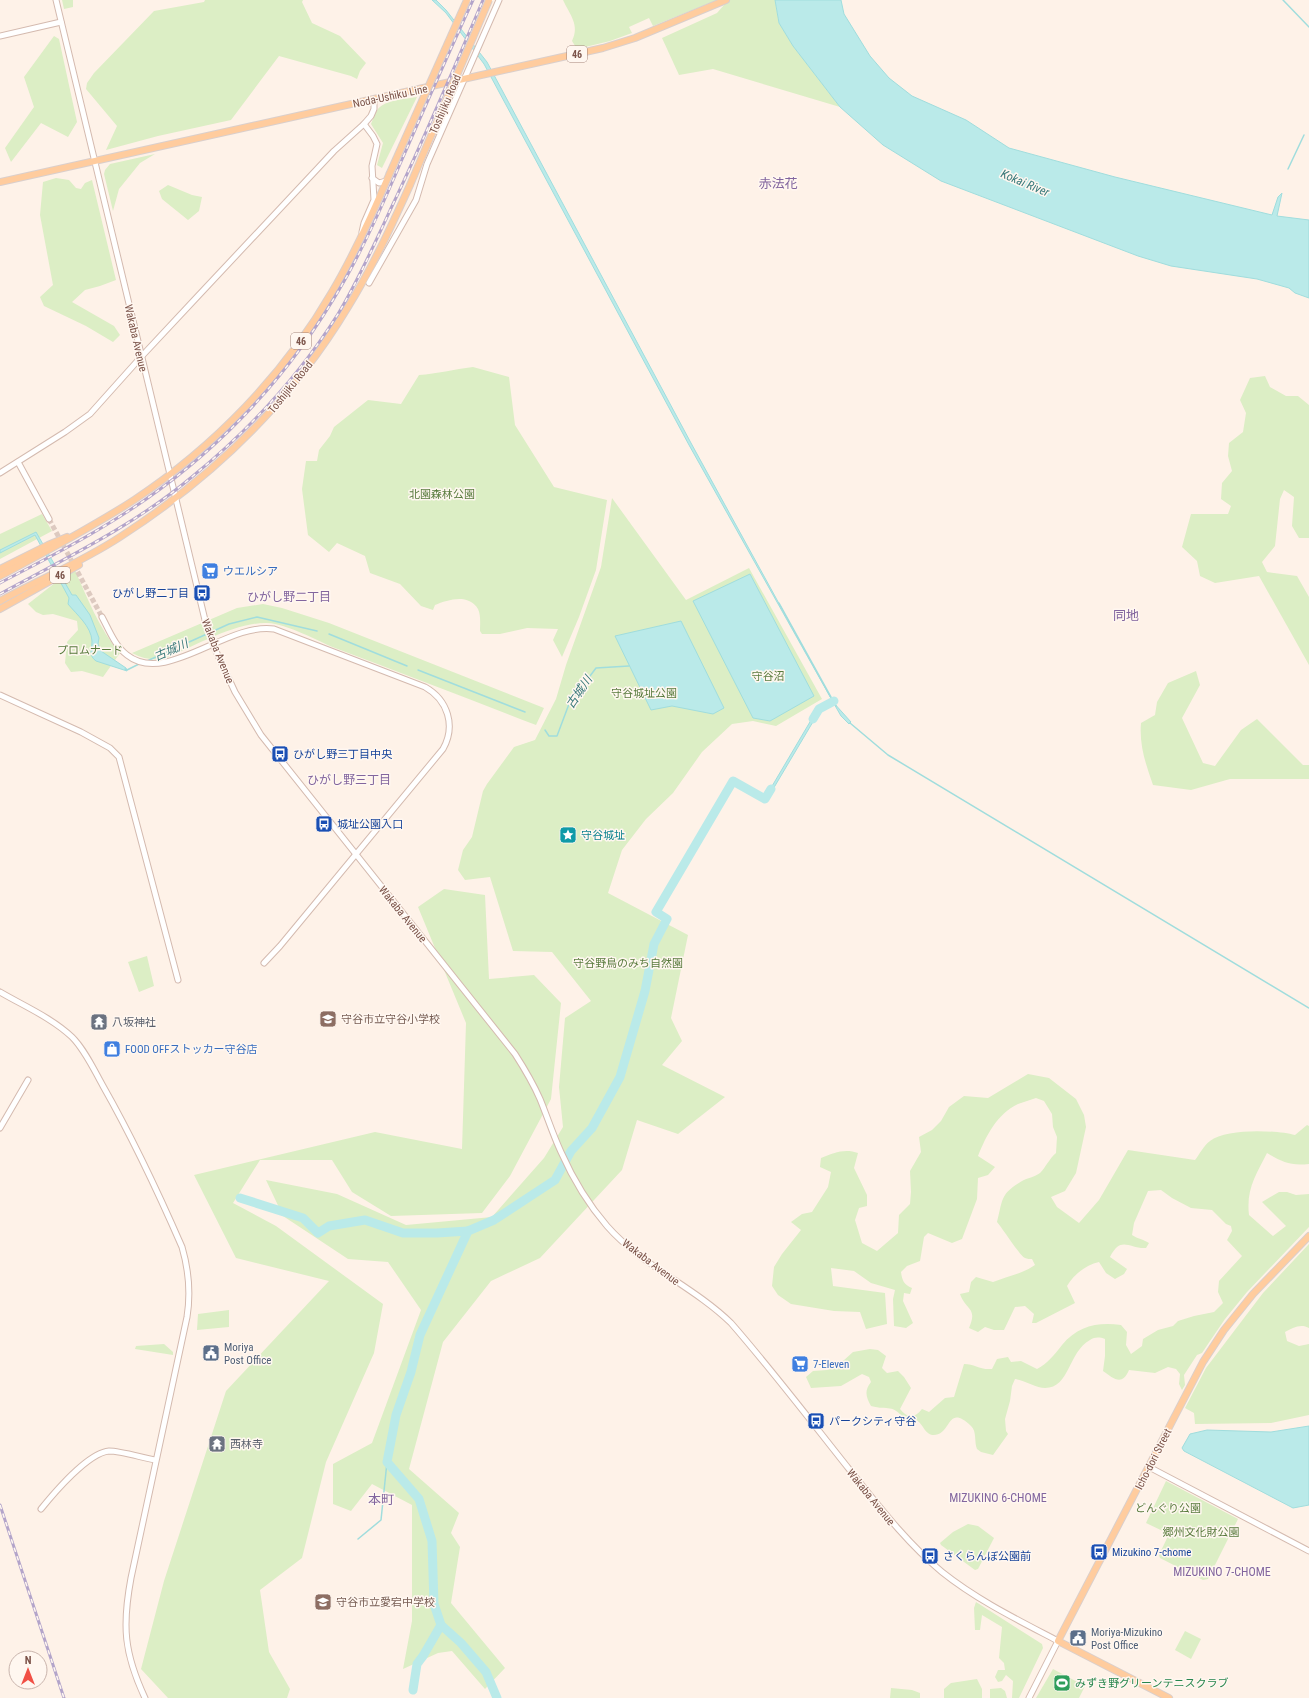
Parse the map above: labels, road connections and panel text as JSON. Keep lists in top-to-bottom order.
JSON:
{
  "streets": {
    "main road": [
      "46",
      "Noda-Ushiku Line",
      "Toshijiku Road",
      "Icho-dori Street"
    ],
    "street": ["Wakaba Avenue"]
  },
  "crossings": [
    ["46", "Noda-Ushiku Line"],
    ["46", "Toshijiku Road"],
    ["46", "Wakaba Avenue"],
    ["Noda-Ushiku Line", "Wakaba Avenue"],
    ["Toshijiku Road", "Wakaba Avenue"],
    ["Wakaba Avenue", "Icho-dori Street"]
  ],
  "districts": [
    "赤法花",
    "ひがし野二丁目",
    "同地",
    "ひがし野三丁目",
    "MIZUKINO 6-CHOME",
    "本町",
    "MIZUKINO 7-CHOME"
  ],
  "water": ["Kokai River", "古城川"],
  "parks": [
    "北園森林公園",
    "プロムナード",
    "守谷沼",
    "守谷城址公園",
    "守谷野鳥のみち自然園",
    "どんぐり公園",
    "郷州文化財公園"
  ],
  "places": {
    "supermarket": ["ウエルシア", "7-Eleven"],
    "bus stop": [
      "ひがし野二丁目",
      "ひがし野三丁目中央",
      "城址公園入口",
      "パークシティ守谷",
      "Mizukino 7-chome",
      "さくらんぼ公園前"
    ],
    "place": ["守谷城址"],
    "school or university": ["守谷市立守谷小学校", "守谷市立愛宕中学校"],
    "temple": ["八坂神社", "西林寺"],
    "shop": ["FOOD OFFストッカー守谷店"],
    "public building": ["Moriya Post Office", "Moriya-Mizukino Post Office"],
    "sports": ["みずき野グリーンテニスクラブ"]
  },
  "north": "top"
}
